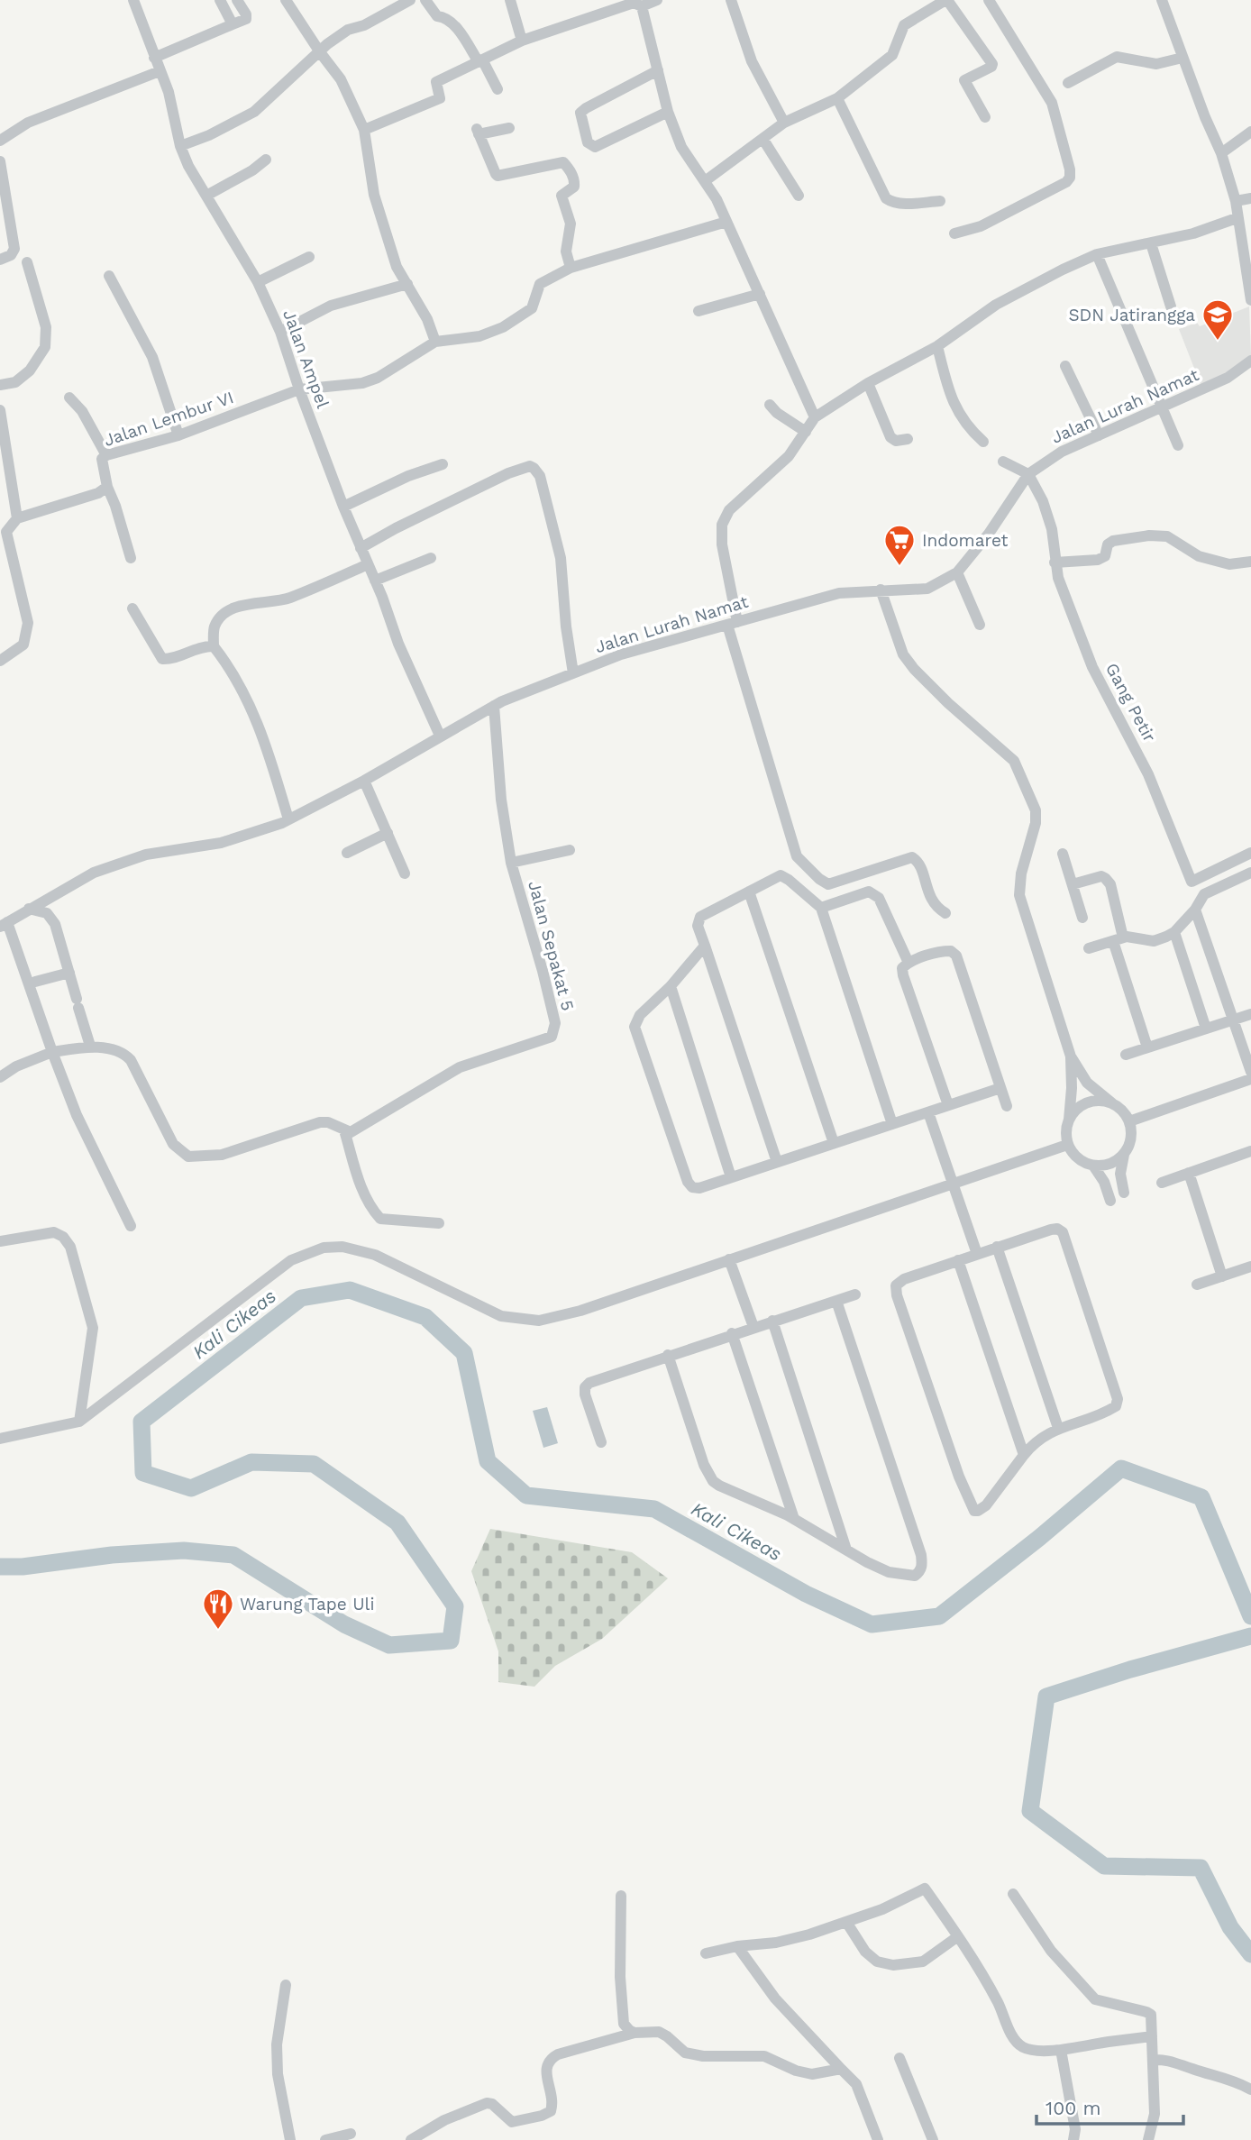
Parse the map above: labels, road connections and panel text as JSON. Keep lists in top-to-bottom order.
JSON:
{
  "streets": {
    "street": [
      "Jalan Ampel",
      "Jalan Lurah Namat",
      "Jalan Lembur VI",
      "Gang Petir",
      "Jalan Sepakat 5"
    ]
  },
  "crossings": [
    ["Jalan Ampel", "Jalan Lurah Namat"],
    ["Jalan Ampel", "Jalan Lembur VI"],
    ["Jalan Lurah Namat", "Gang Petir"],
    ["Jalan Lurah Namat", "Jalan Sepakat 5"]
  ],
  "water": ["Kali Cikeas"],
  "places": {
    "school or university": ["SDN Jatirangga"],
    "supermarket": ["Indomaret"],
    "restaurant": ["Warung Tape Uli"]
  },
  "scale_bar": "100 m"
}
